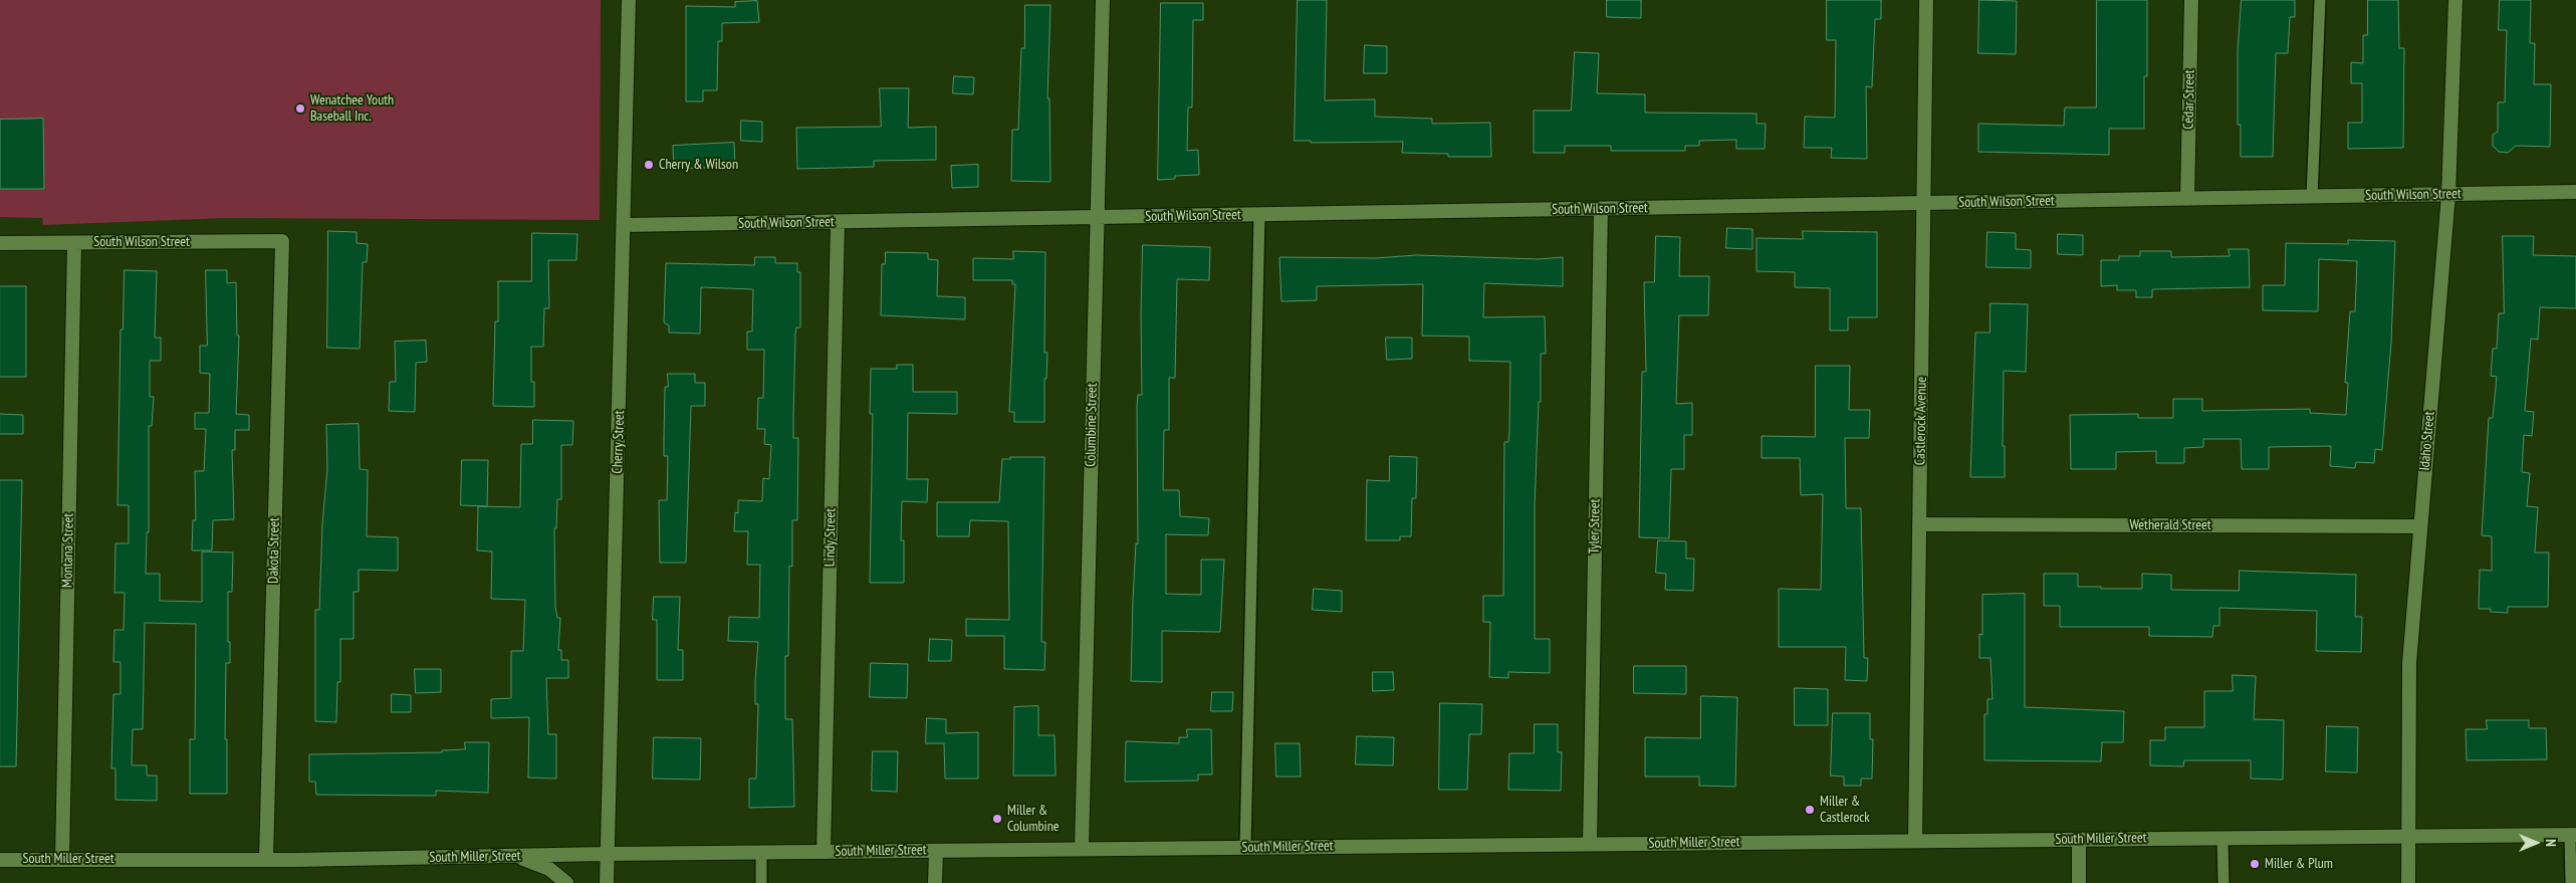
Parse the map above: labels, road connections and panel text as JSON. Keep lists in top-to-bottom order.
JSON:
{
  "streets": {
    "street": [
      "Cedar Street",
      "South Wilson Street",
      "Castlerock Avenue",
      "Columbine Street",
      "Idaho Street",
      "Cherry Street",
      "Wetherald Street",
      "Tyler Street",
      "Lindy Street",
      "Montana Street",
      "Dakota Street",
      "South Miller Street"
    ]
  },
  "crossings": [
    ["Cedar Street", "South Wilson Street"],
    ["South Wilson Street", "Castlerock Avenue"],
    ["South Wilson Street", "Columbine Street"],
    ["South Wilson Street", "Idaho Street"],
    ["South Wilson Street", "Cherry Street"],
    ["South Wilson Street", "Tyler Street"],
    ["South Wilson Street", "Lindy Street"],
    ["South Wilson Street", "Montana Street"],
    ["South Wilson Street", "Dakota Street"],
    ["Castlerock Avenue", "Wetherald Street"],
    ["Castlerock Avenue", "South Miller Street"],
    ["Columbine Street", "South Miller Street"],
    ["Idaho Street", "Wetherald Street"],
    ["Idaho Street", "South Miller Street"],
    ["Cherry Street", "South Miller Street"],
    ["Tyler Street", "South Miller Street"],
    ["Lindy Street", "South Miller Street"],
    ["Montana Street", "South Miller Street"],
    ["Dakota Street", "South Miller Street"]
  ],
  "places": [
    "Wenatchee Youth Baseball Inc.",
    "Cherry & Wilson",
    "Miller & Castlerock",
    "Miller & Columbine",
    "Miller & Plum"
  ],
  "north": "right"
}
